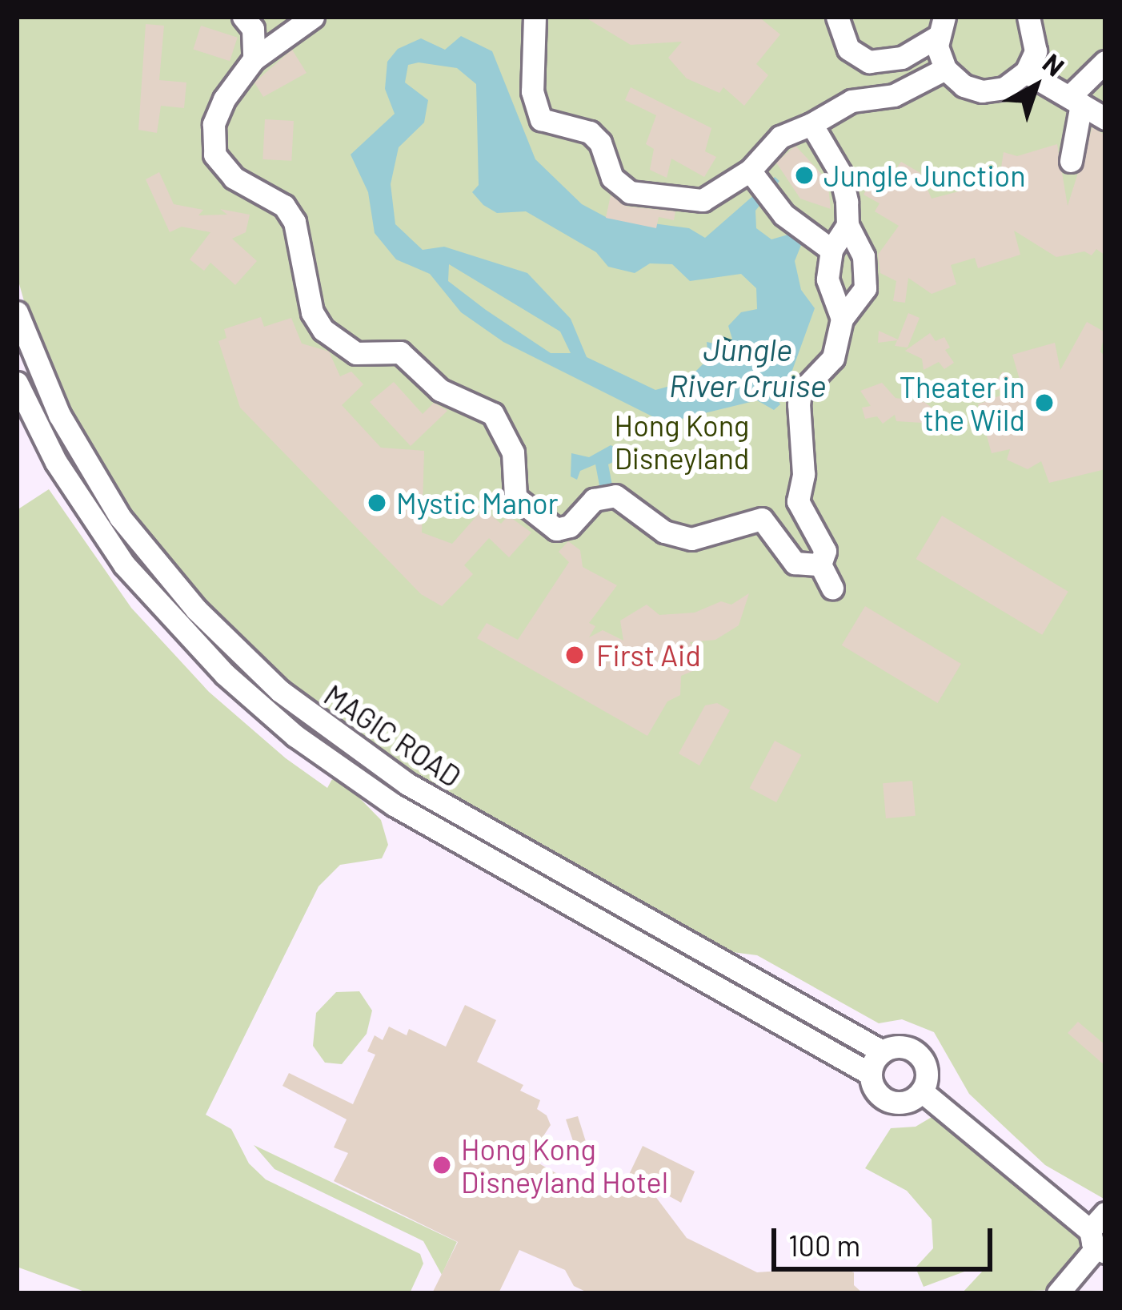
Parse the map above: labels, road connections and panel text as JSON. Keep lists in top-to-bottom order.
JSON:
{
  "streets": {
    "street": ["MAGIC ROAD"]
  },
  "water": ["Jungle River Cruise"],
  "parks": ["Hong Kong Disneyland"],
  "places": [
    "Jungle Junction",
    "Theater in the Wild",
    "Mystic Manor",
    "First Aid",
    "Hong Kong Disneyland Hotel"
  ],
  "scale_bar": "100 m",
  "north": "top right"
}
